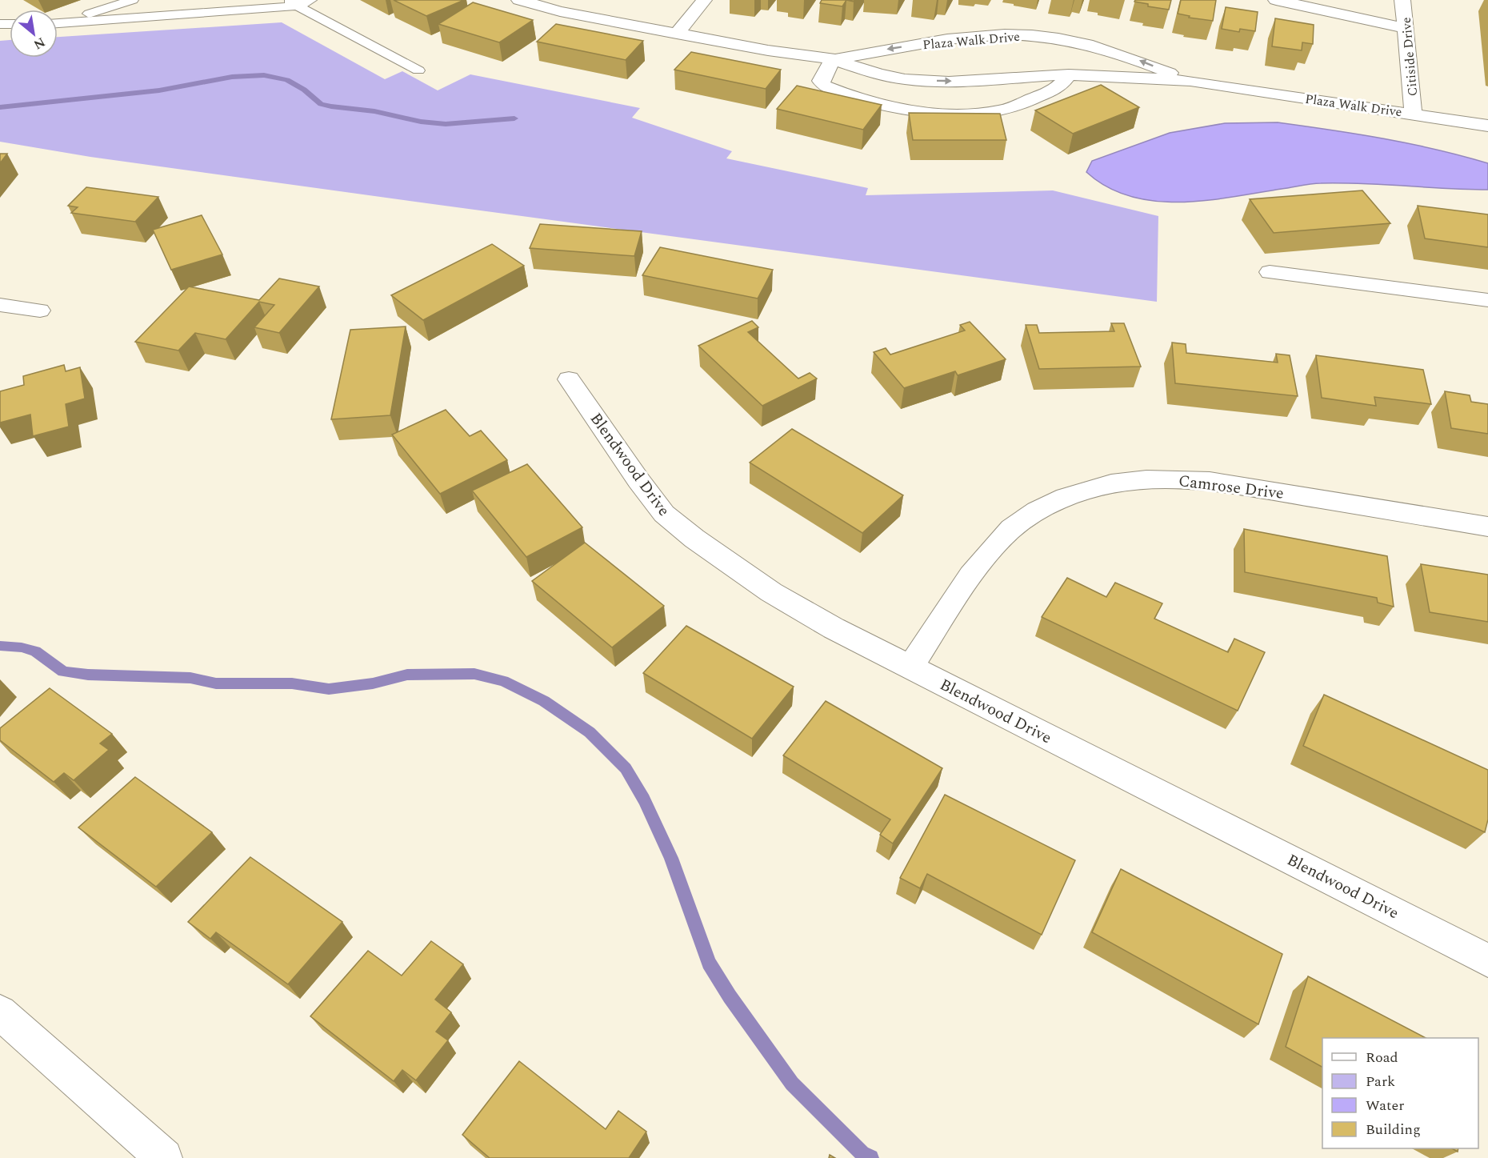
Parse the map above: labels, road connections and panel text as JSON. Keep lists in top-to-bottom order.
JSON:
{
  "streets": {
    "street": [
      "Plaza Walk Drive",
      "Citiside Drive",
      "Blendwood Drive",
      "Camrose Drive"
    ]
  },
  "crossings": [
    ["Plaza Walk Drive", "Citiside Drive"],
    ["Blendwood Drive", "Camrose Drive"]
  ],
  "legend": [
    "Road",
    "Park",
    "Water",
    "Building"
  ],
  "north": "bottom right"
}
